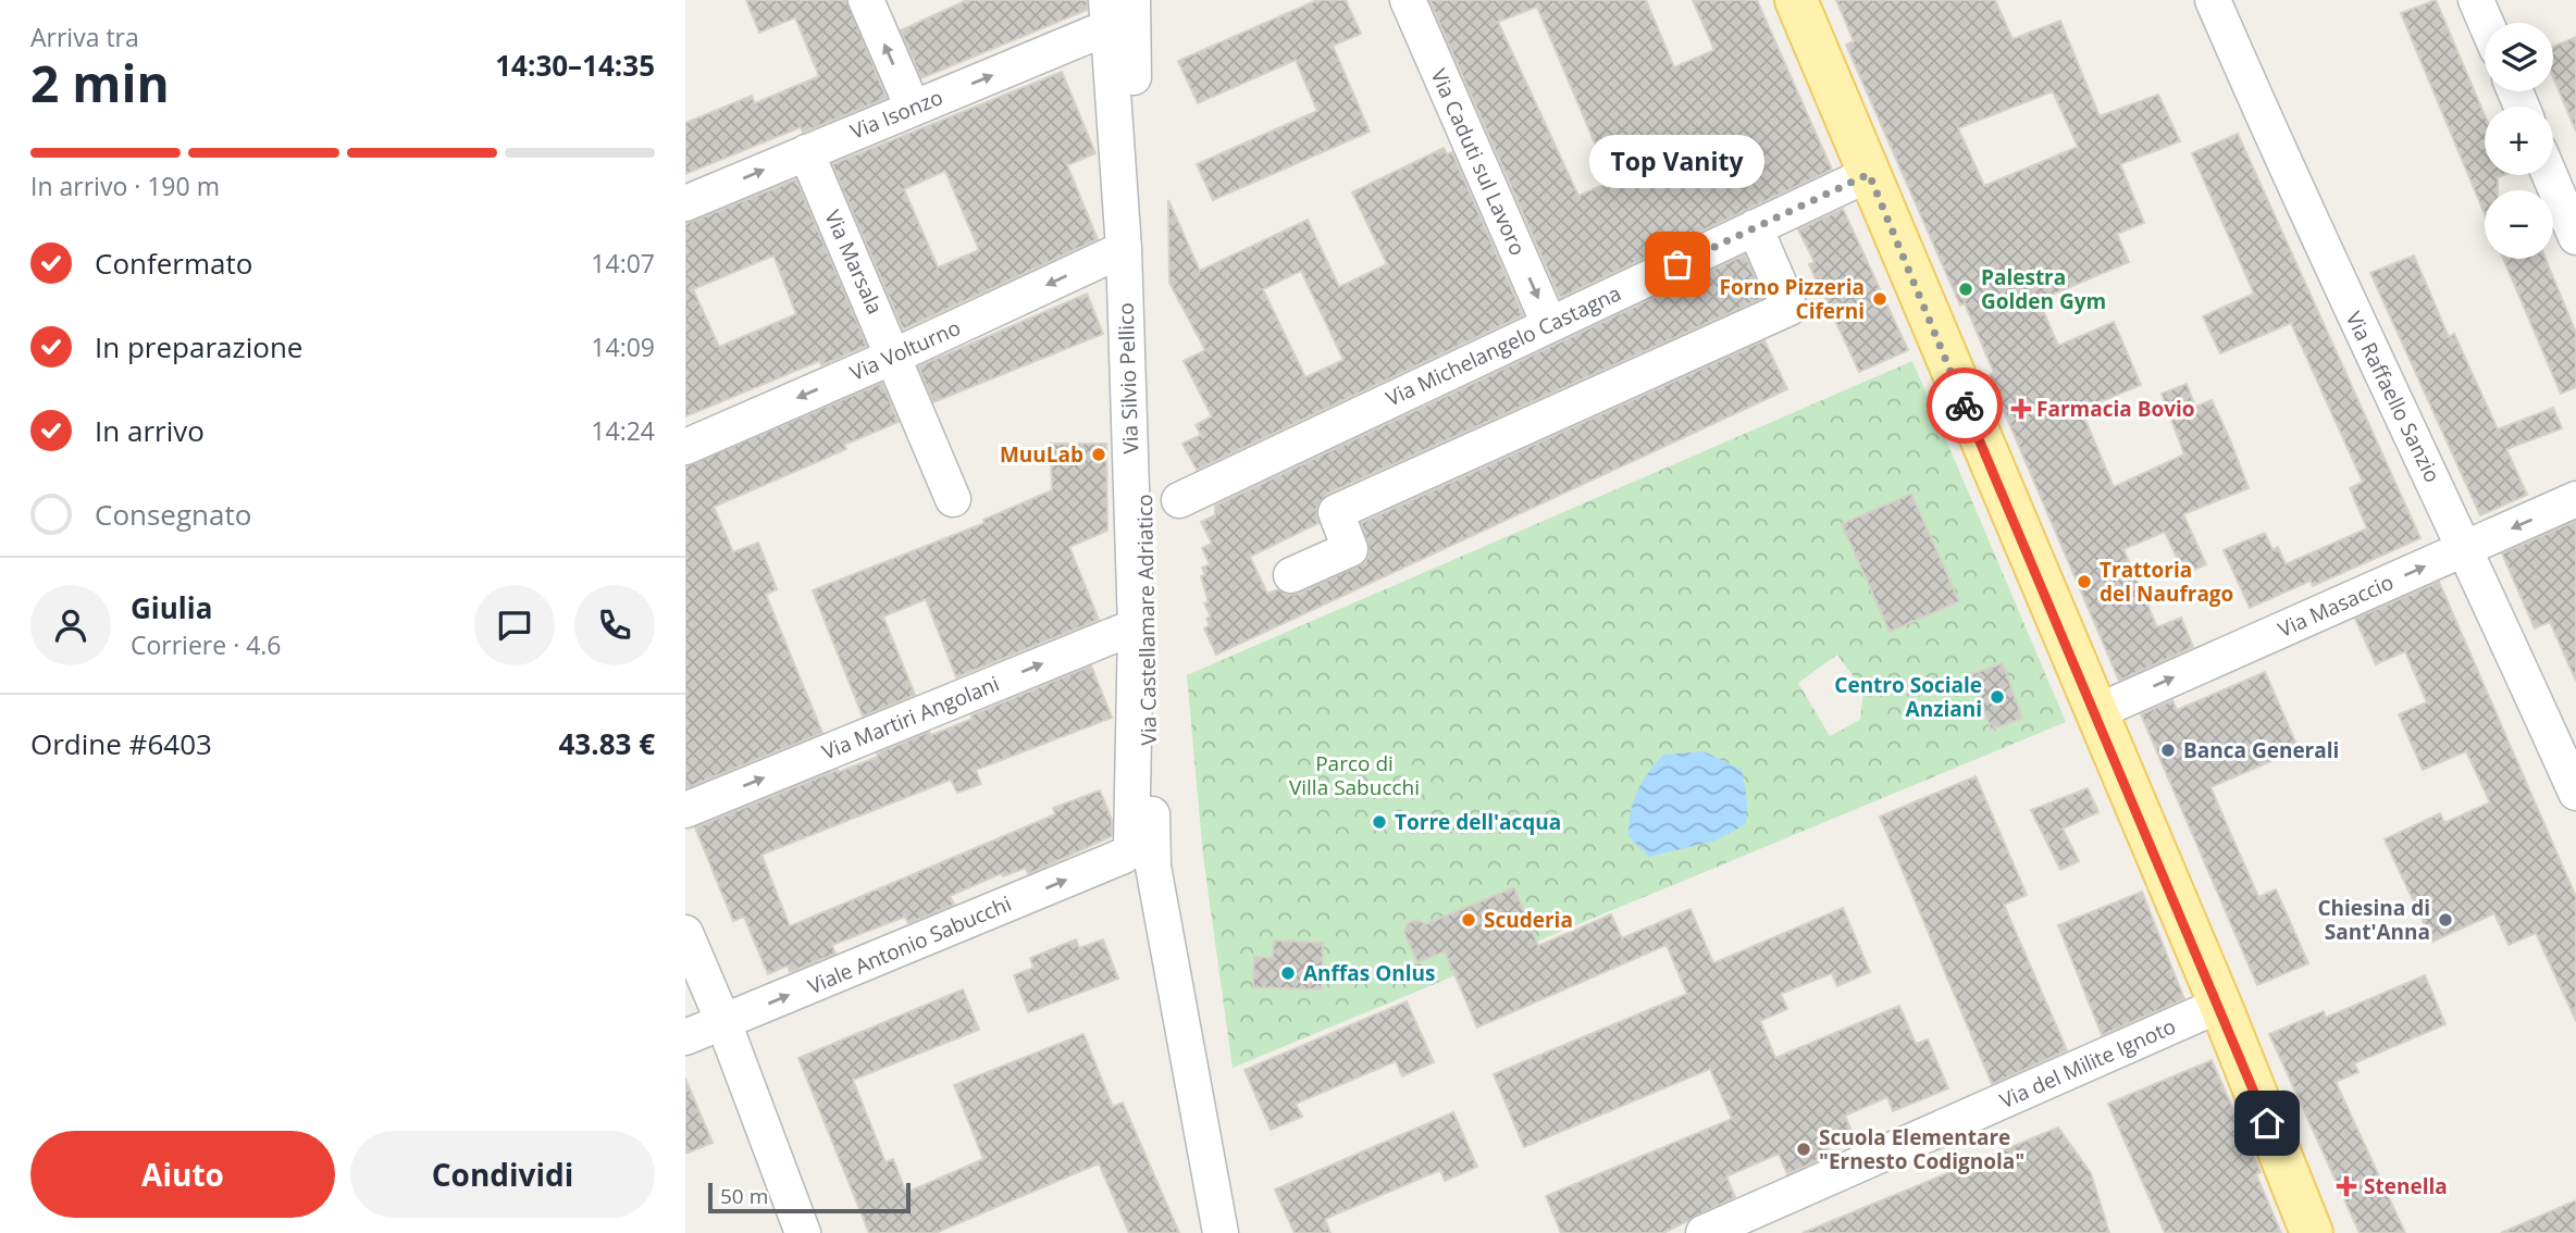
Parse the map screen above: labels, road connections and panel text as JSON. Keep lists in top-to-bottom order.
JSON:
{
  "streets": {
    "street": [
      "Via Isonzo",
      "Via Caduti sul Lavoro",
      "Via Marsala",
      "Via Michelangelo Castagna",
      "Via Volturno",
      "Via Silvio Pellico",
      "Via Raffaello Sanzio",
      "Via Masaccio",
      "Via Castellamare Adriatico",
      "Via Martiri Angolani",
      "Viale Antonio Sabucchi",
      "Via del Milite Ignoto"
    ]
  },
  "crossings": [
    ["Via Isonzo", "Via Marsala"],
    ["Via Isonzo", "Via Silvio Pellico"],
    ["Via Caduti sul Lavoro", "Via Michelangelo Castagna"],
    ["Via Marsala", "Via Volturno"],
    ["Via Volturno", "Via Silvio Pellico"],
    ["Via Silvio Pellico", "Via Martiri Angolani"],
    ["Via Silvio Pellico", "Viale Antonio Sabucchi"],
    ["Via Raffaello Sanzio", "Via Masaccio"]
  ],
  "one_way": [
    "Via Isonzo",
    "Via Caduti sul Lavoro",
    "Via Volturno",
    "Via Martiri Angolani",
    "Viale Antonio Sabucchi"
  ],
  "parks": ["Parco di Villa Sabucchi"],
  "places": {
    "other": [
      "Top Vanity",
      "Palestra Golden Gym",
      "Forno Pizzeria Ciferni",
      "MuuLab",
      "Trattoria del Naufrago",
      "Centro Sociale Anziani",
      "Banca Generali",
      "Torre dell'acqua",
      "Scuderia",
      "Chiesina di Sant'Anna",
      "Anffas Onlus",
      "Scuola Elementare \"Ernesto Codignola\""
    ],
    "health": ["Farmacia Bovio", "Stenella"]
  },
  "scale_bar": "50 m",
  "page": {
    "heading": ["2 min", "Arriva tra", "14:30–14:35"],
    "panel": [
      "Giulia",
      "Corriere · 4.6",
      "Ordine #6403",
      "43.83 €"
    ],
    "map_buttons": ["+", "−"],
    "bar": "In arrivo · 190 m",
    "bubble": "Top Vanity",
    "list": [
      ["Confermato", "14:07"],
      ["In preparazione", "14:09"],
      ["In arrivo", "14:24"],
      "Consegnato"
    ],
    "buttons": ["Aiuto", "Condividi"],
    "scale": "50 m"
  }
}
